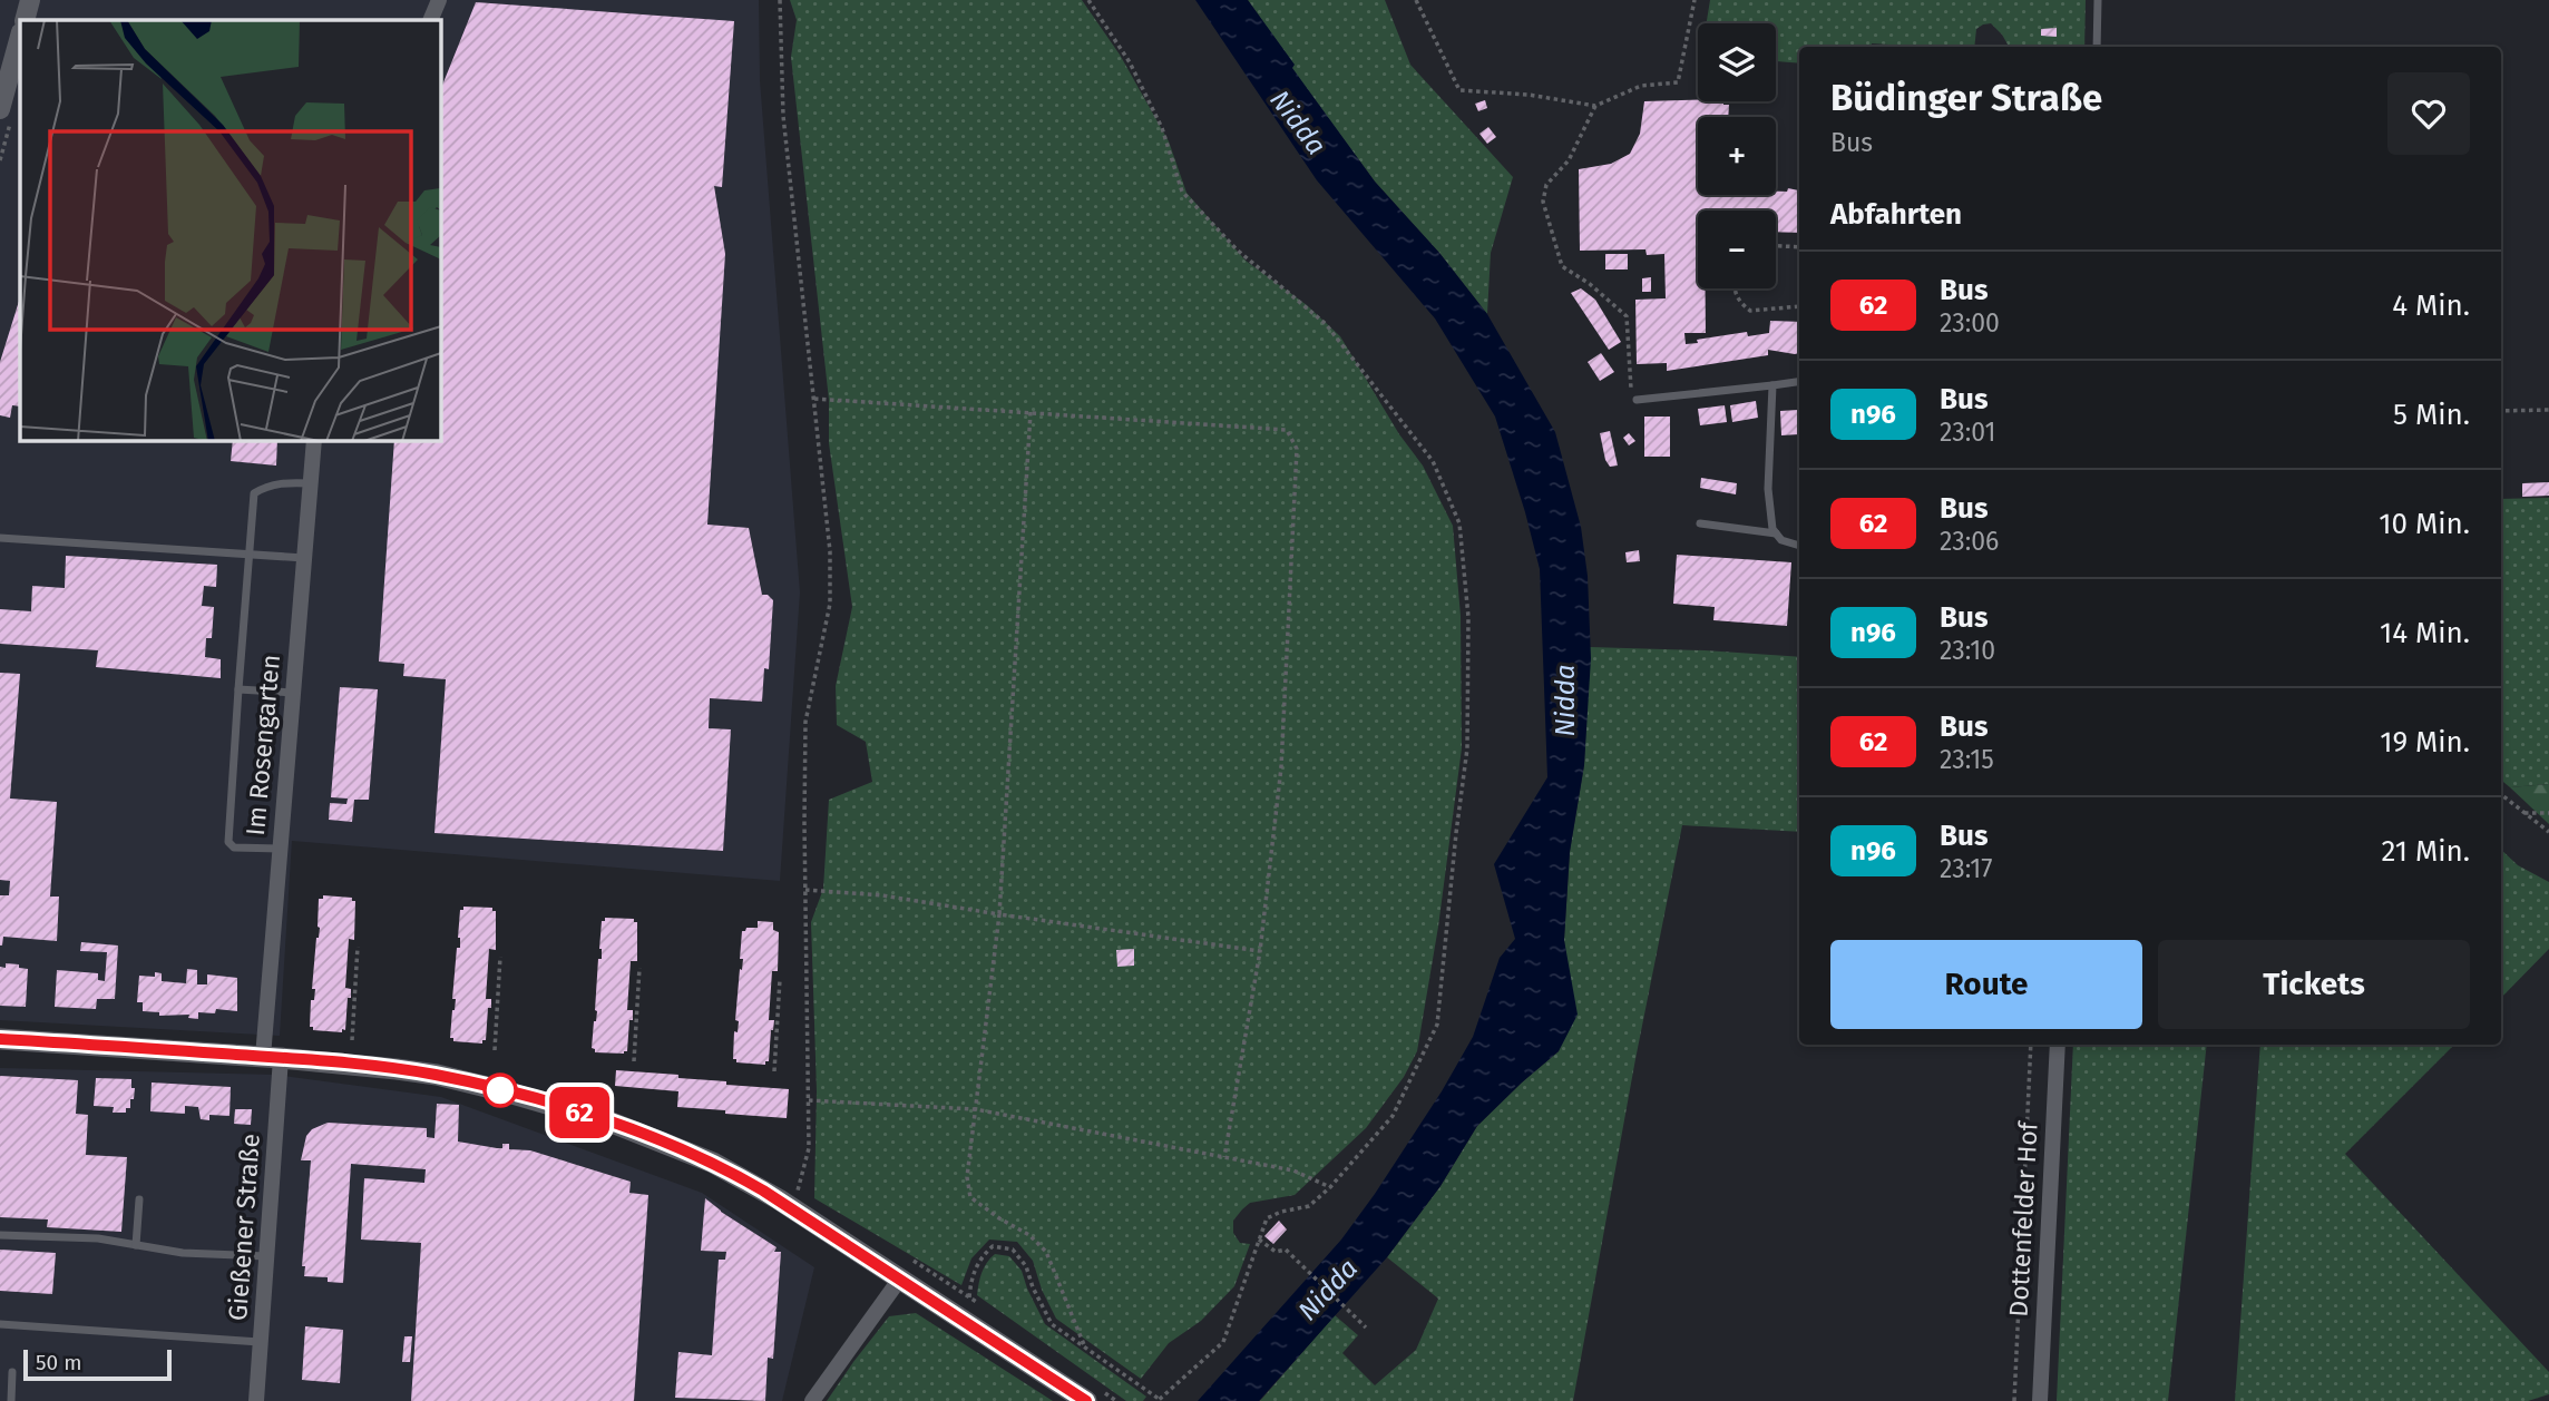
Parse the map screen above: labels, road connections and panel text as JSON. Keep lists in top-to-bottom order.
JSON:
{
  "streets": {
    "street": ["Im Rosengarten", "Dottenfelder Hof", "Gießener Straße"]
  },
  "crossings": [
    ["Im Rosengarten", "Gießener Straße"]
  ],
  "water": ["Nidda"],
  "lines": ["bus line 62"],
  "scale_bar": "50 m",
  "page": {
    "on_map": "62",
    "map_buttons": ["+", "−"],
    "heading": [
      ["Büdinger Straße", "Bus"],
      "Abfahrten"
    ],
    "list": [
      {
        "mark": "62",
        "name": "Bus",
        "note": "23:00",
        "value": "4 Min."
      },
      {
        "mark": "n96",
        "name": "Bus",
        "note": "23:01",
        "value": "5 Min."
      },
      {
        "mark": "62",
        "name": "Bus",
        "note": "23:06",
        "value": "10 Min."
      },
      {
        "mark": "n96",
        "name": "Bus",
        "note": "23:10",
        "value": "14 Min."
      },
      {
        "mark": "62",
        "name": "Bus",
        "note": "23:15",
        "value": "19 Min."
      },
      {
        "mark": "n96",
        "name": "Bus",
        "note": "23:17",
        "value": "21 Min."
      }
    ],
    "buttons": ["Route", "Tickets"],
    "scale": "50 m"
  }
}
